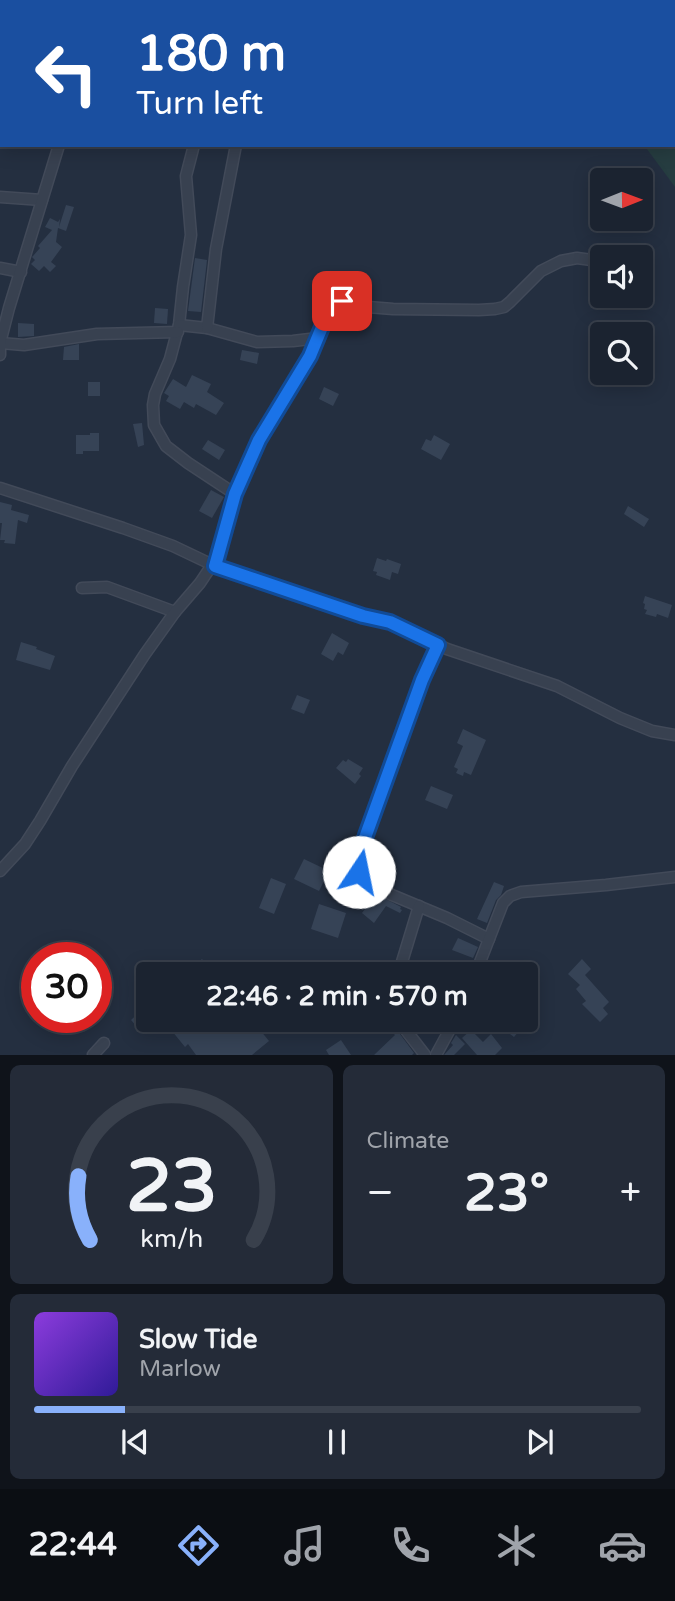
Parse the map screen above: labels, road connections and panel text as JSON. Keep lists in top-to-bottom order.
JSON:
{
  "north": "right",
  "page": {
    "turn": ["180 m", "Turn left"],
    "limit": "30",
    "trip": "22:46 · 2 min · 570 m",
    "tile": "Climate",
    "heat": ["−", "23°", "+"],
    "song": ["Slow Tide", "Marlow"],
    "tabs": "22:44",
    "gauge": ["23", "km/h"]
  }
}
